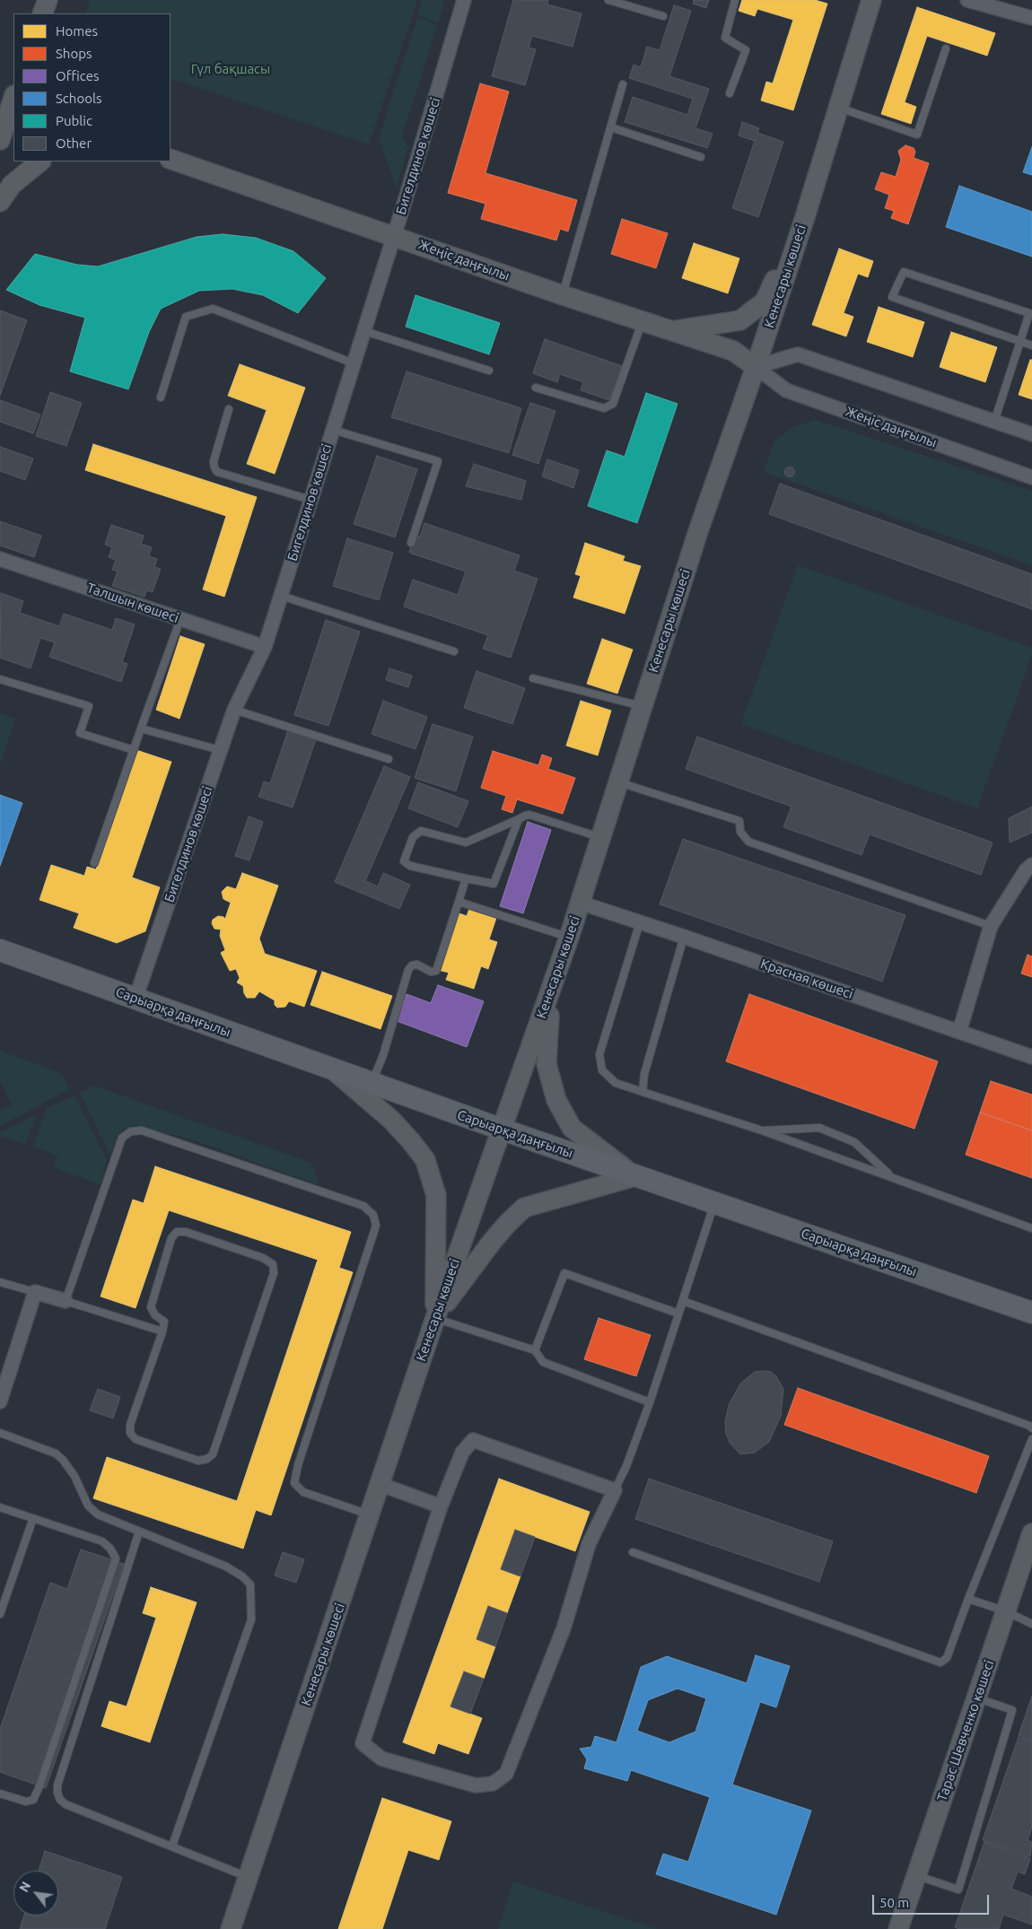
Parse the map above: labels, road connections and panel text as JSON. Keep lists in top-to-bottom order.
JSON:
{
  "streets": {
    "main road": [
      "Жеңіс даңғылы",
      "Кенесары көшесі",
      "Сарыарқа даңғылы",
      "Тарас Шевченко көшесі"
    ],
    "street": ["Бигелдинов көшесі", "Талшын көшесі", "Красная көшесі"]
  },
  "crossings": [
    ["Бигелдинов көшесі", "Жеңіс даңғылы"],
    ["Бигелдинов көшесі", "Талшын көшесі"],
    ["Бигелдинов көшесі", "Сарыарқа даңғылы"],
    ["Жеңіс даңғылы", "Кенесары көшесі"],
    ["Кенесары көшесі", "Красная көшесі"],
    ["Кенесары көшесі", "Сарыарқа даңғылы"]
  ],
  "parks": ["Гүл бақшасы"],
  "legend": [
    "Homes",
    "Shops",
    "Offices",
    "Schools",
    "Public",
    "Other"
  ],
  "scale_bar": "50 m",
  "north": "top left"
}
